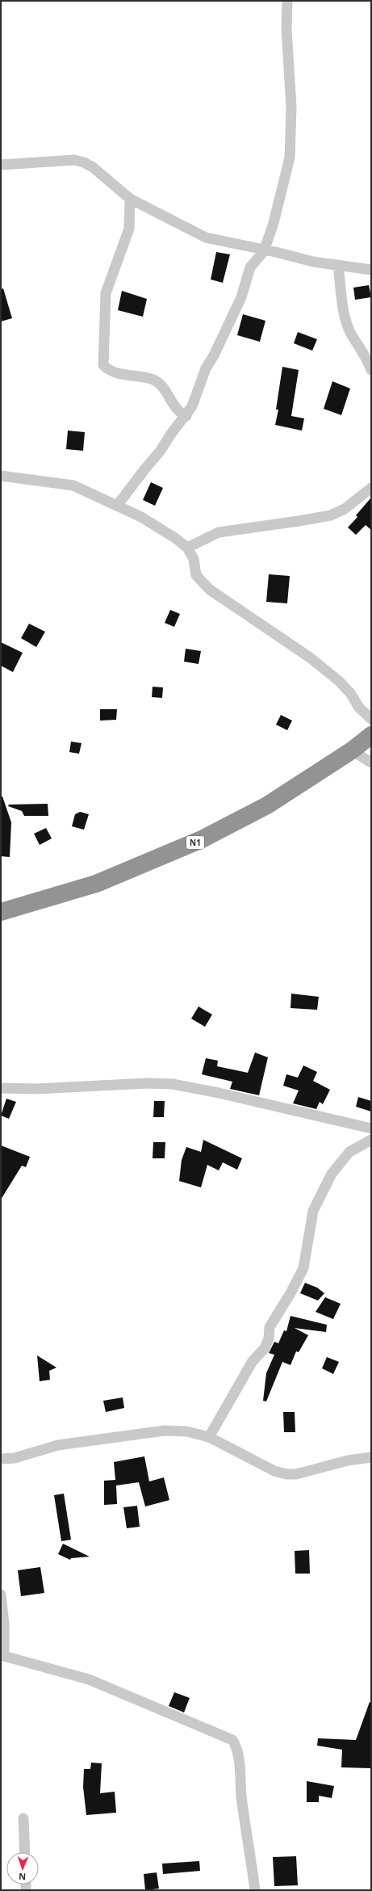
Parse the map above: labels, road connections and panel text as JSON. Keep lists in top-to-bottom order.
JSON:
{
  "streets": {
    "highway": ["N1"]
  },
  "north": "bottom"
}
